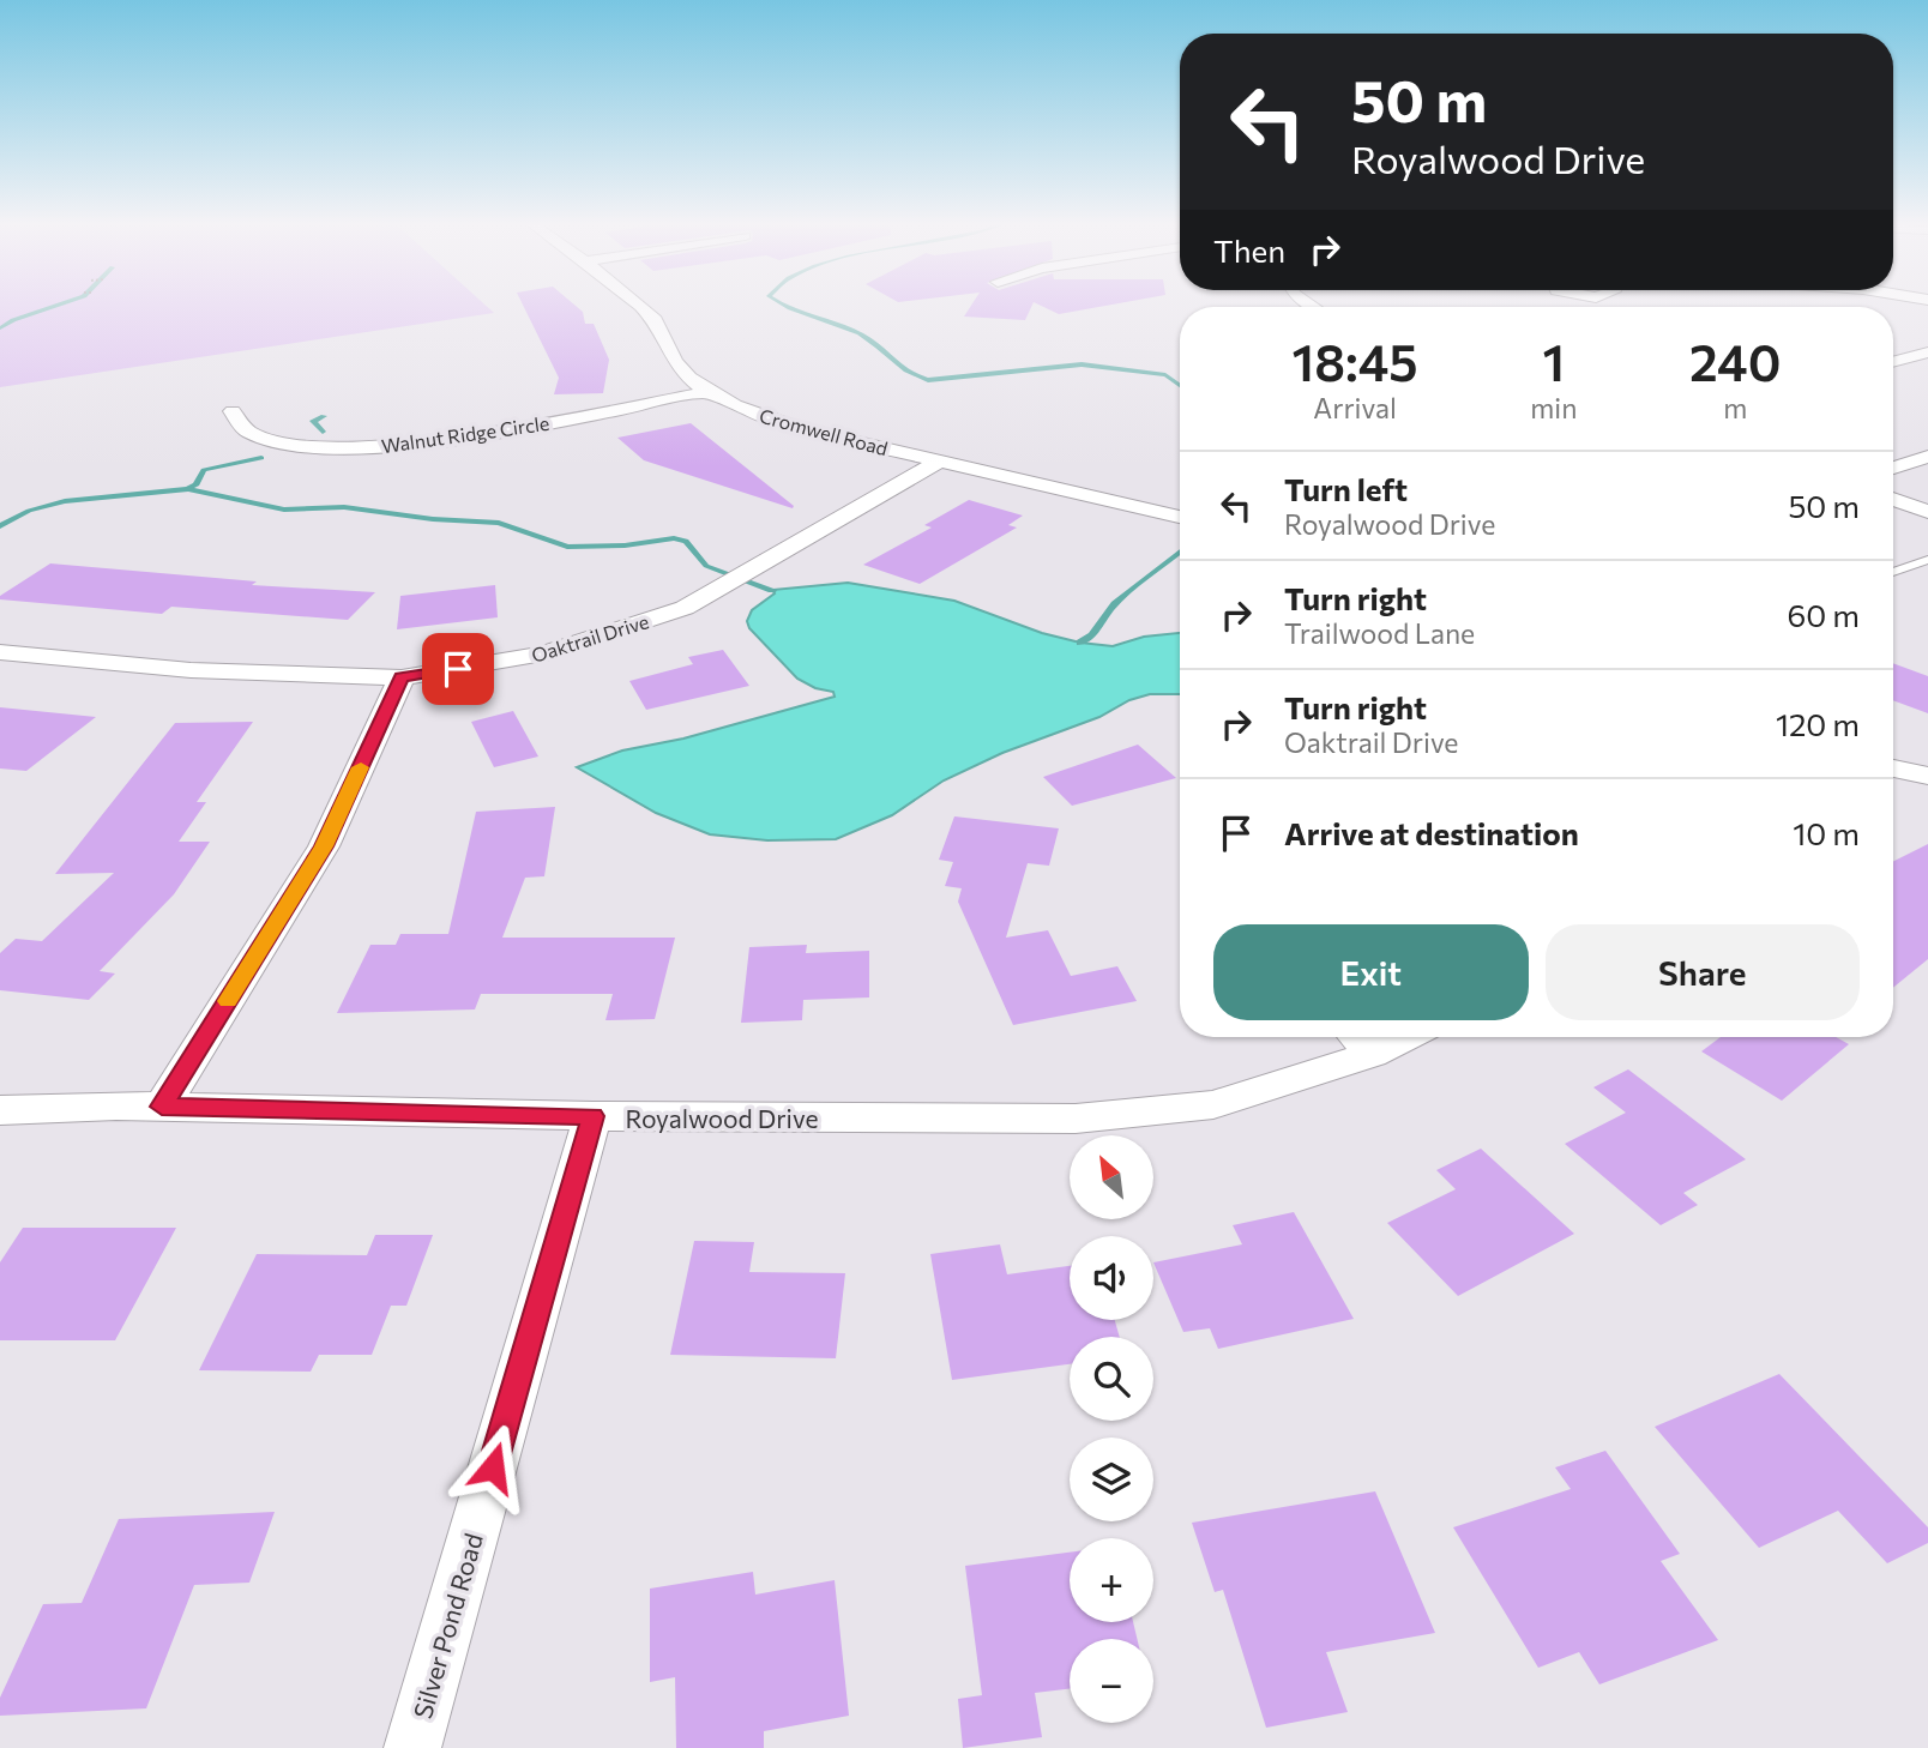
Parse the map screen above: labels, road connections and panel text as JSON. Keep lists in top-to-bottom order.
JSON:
{
  "streets": {
    "street": [
      "Cromwell Road",
      "Walnut Ridge Circle",
      "Oaktrail Drive",
      "Royalwood Drive",
      "Silver Pond Road"
    ]
  },
  "crossings": [
    ["Cromwell Road", "Walnut Ridge Circle"],
    ["Cromwell Road", "Oaktrail Drive"],
    ["Royalwood Drive", "Silver Pond Road"]
  ],
  "north": "top left",
  "page": {
    "turn": ["50 m", "Royalwood Drive"],
    "then": "Then",
    "eta": [
      "18:45",
      "Arrival",
      "1",
      "min",
      "240",
      "m"
    ],
    "list": [
      {
        "name": "Turn left",
        "note": "Royalwood Drive",
        "value": "50 m"
      },
      {
        "name": "Turn right",
        "note": "Trailwood Lane",
        "value": "60 m"
      },
      {
        "name": "Turn right",
        "note": "Oaktrail Drive",
        "value": "120 m"
      },
      {
        "name": "Arrive at destination",
        "value": "10 m"
      }
    ],
    "buttons": ["Exit", "Share"],
    "map_buttons": ["+", "−"]
  }
}
